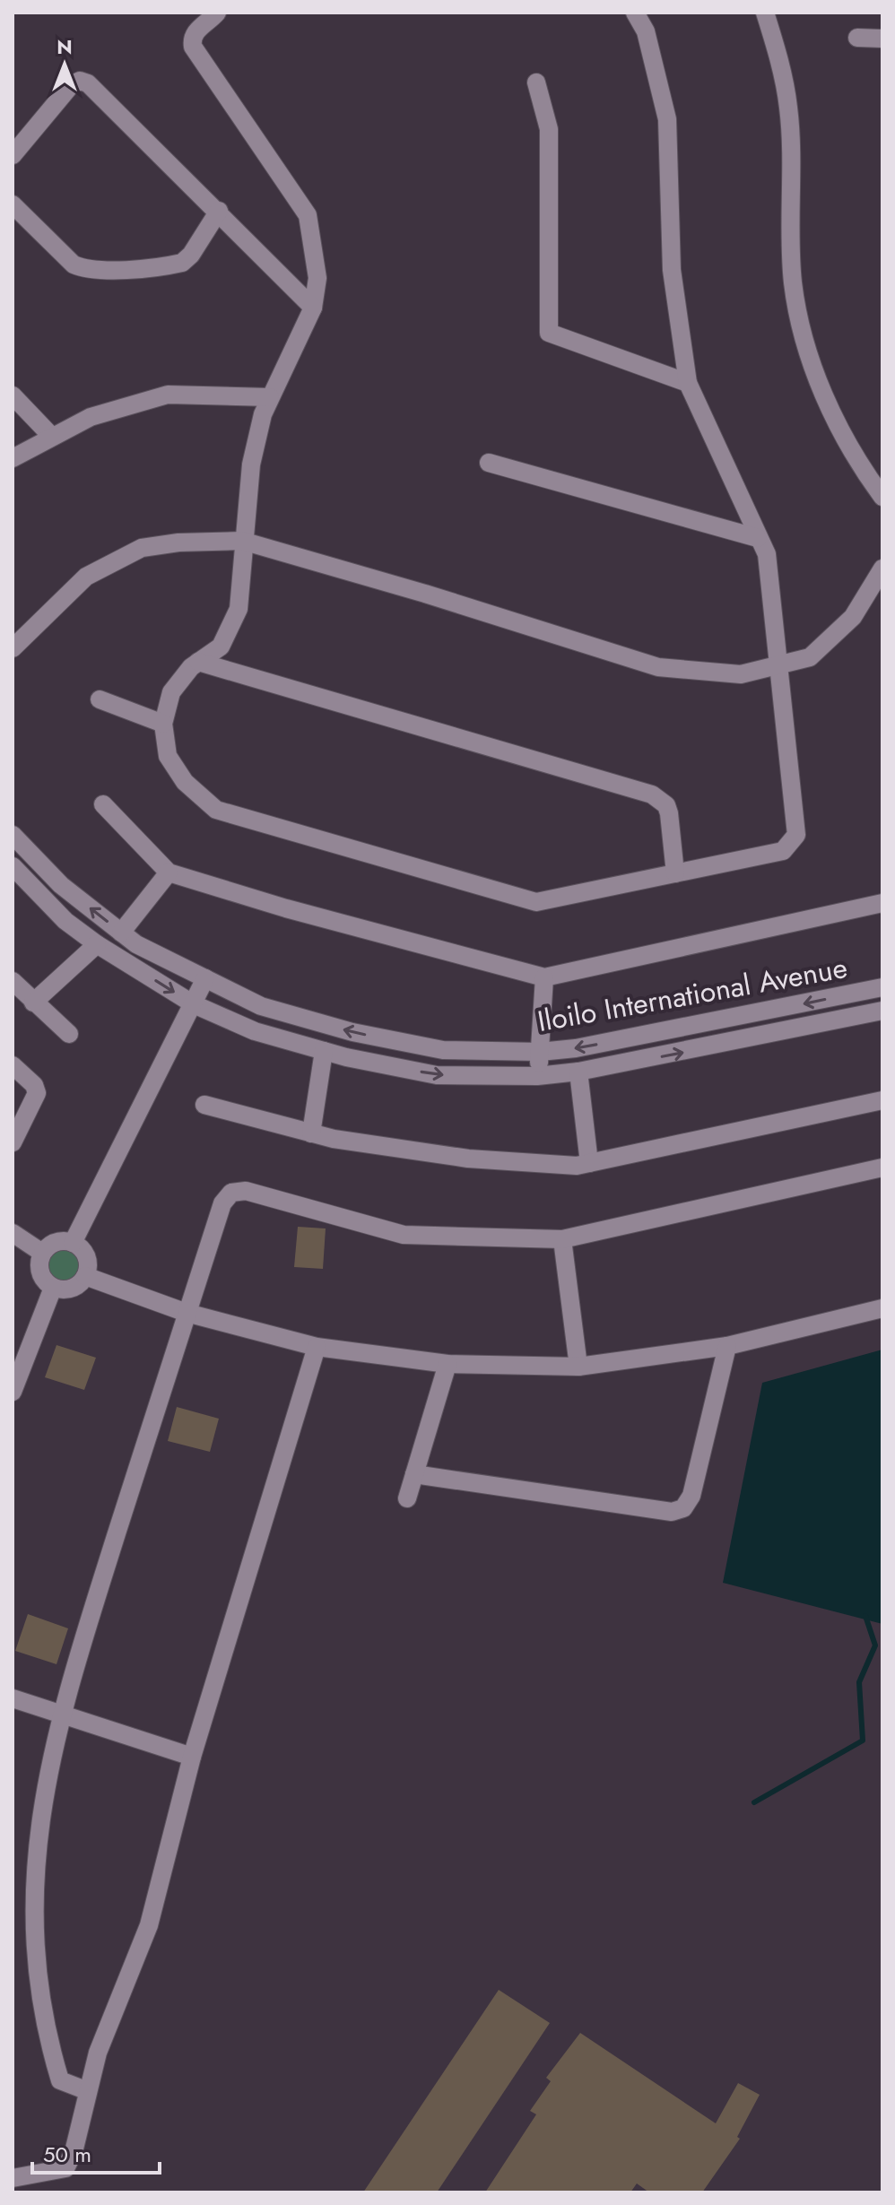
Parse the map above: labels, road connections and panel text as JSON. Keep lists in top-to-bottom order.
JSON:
{
  "streets": {
    "street": ["Iloilo International Avenue"]
  },
  "scale_bar": "50 m",
  "north": "top"
}
